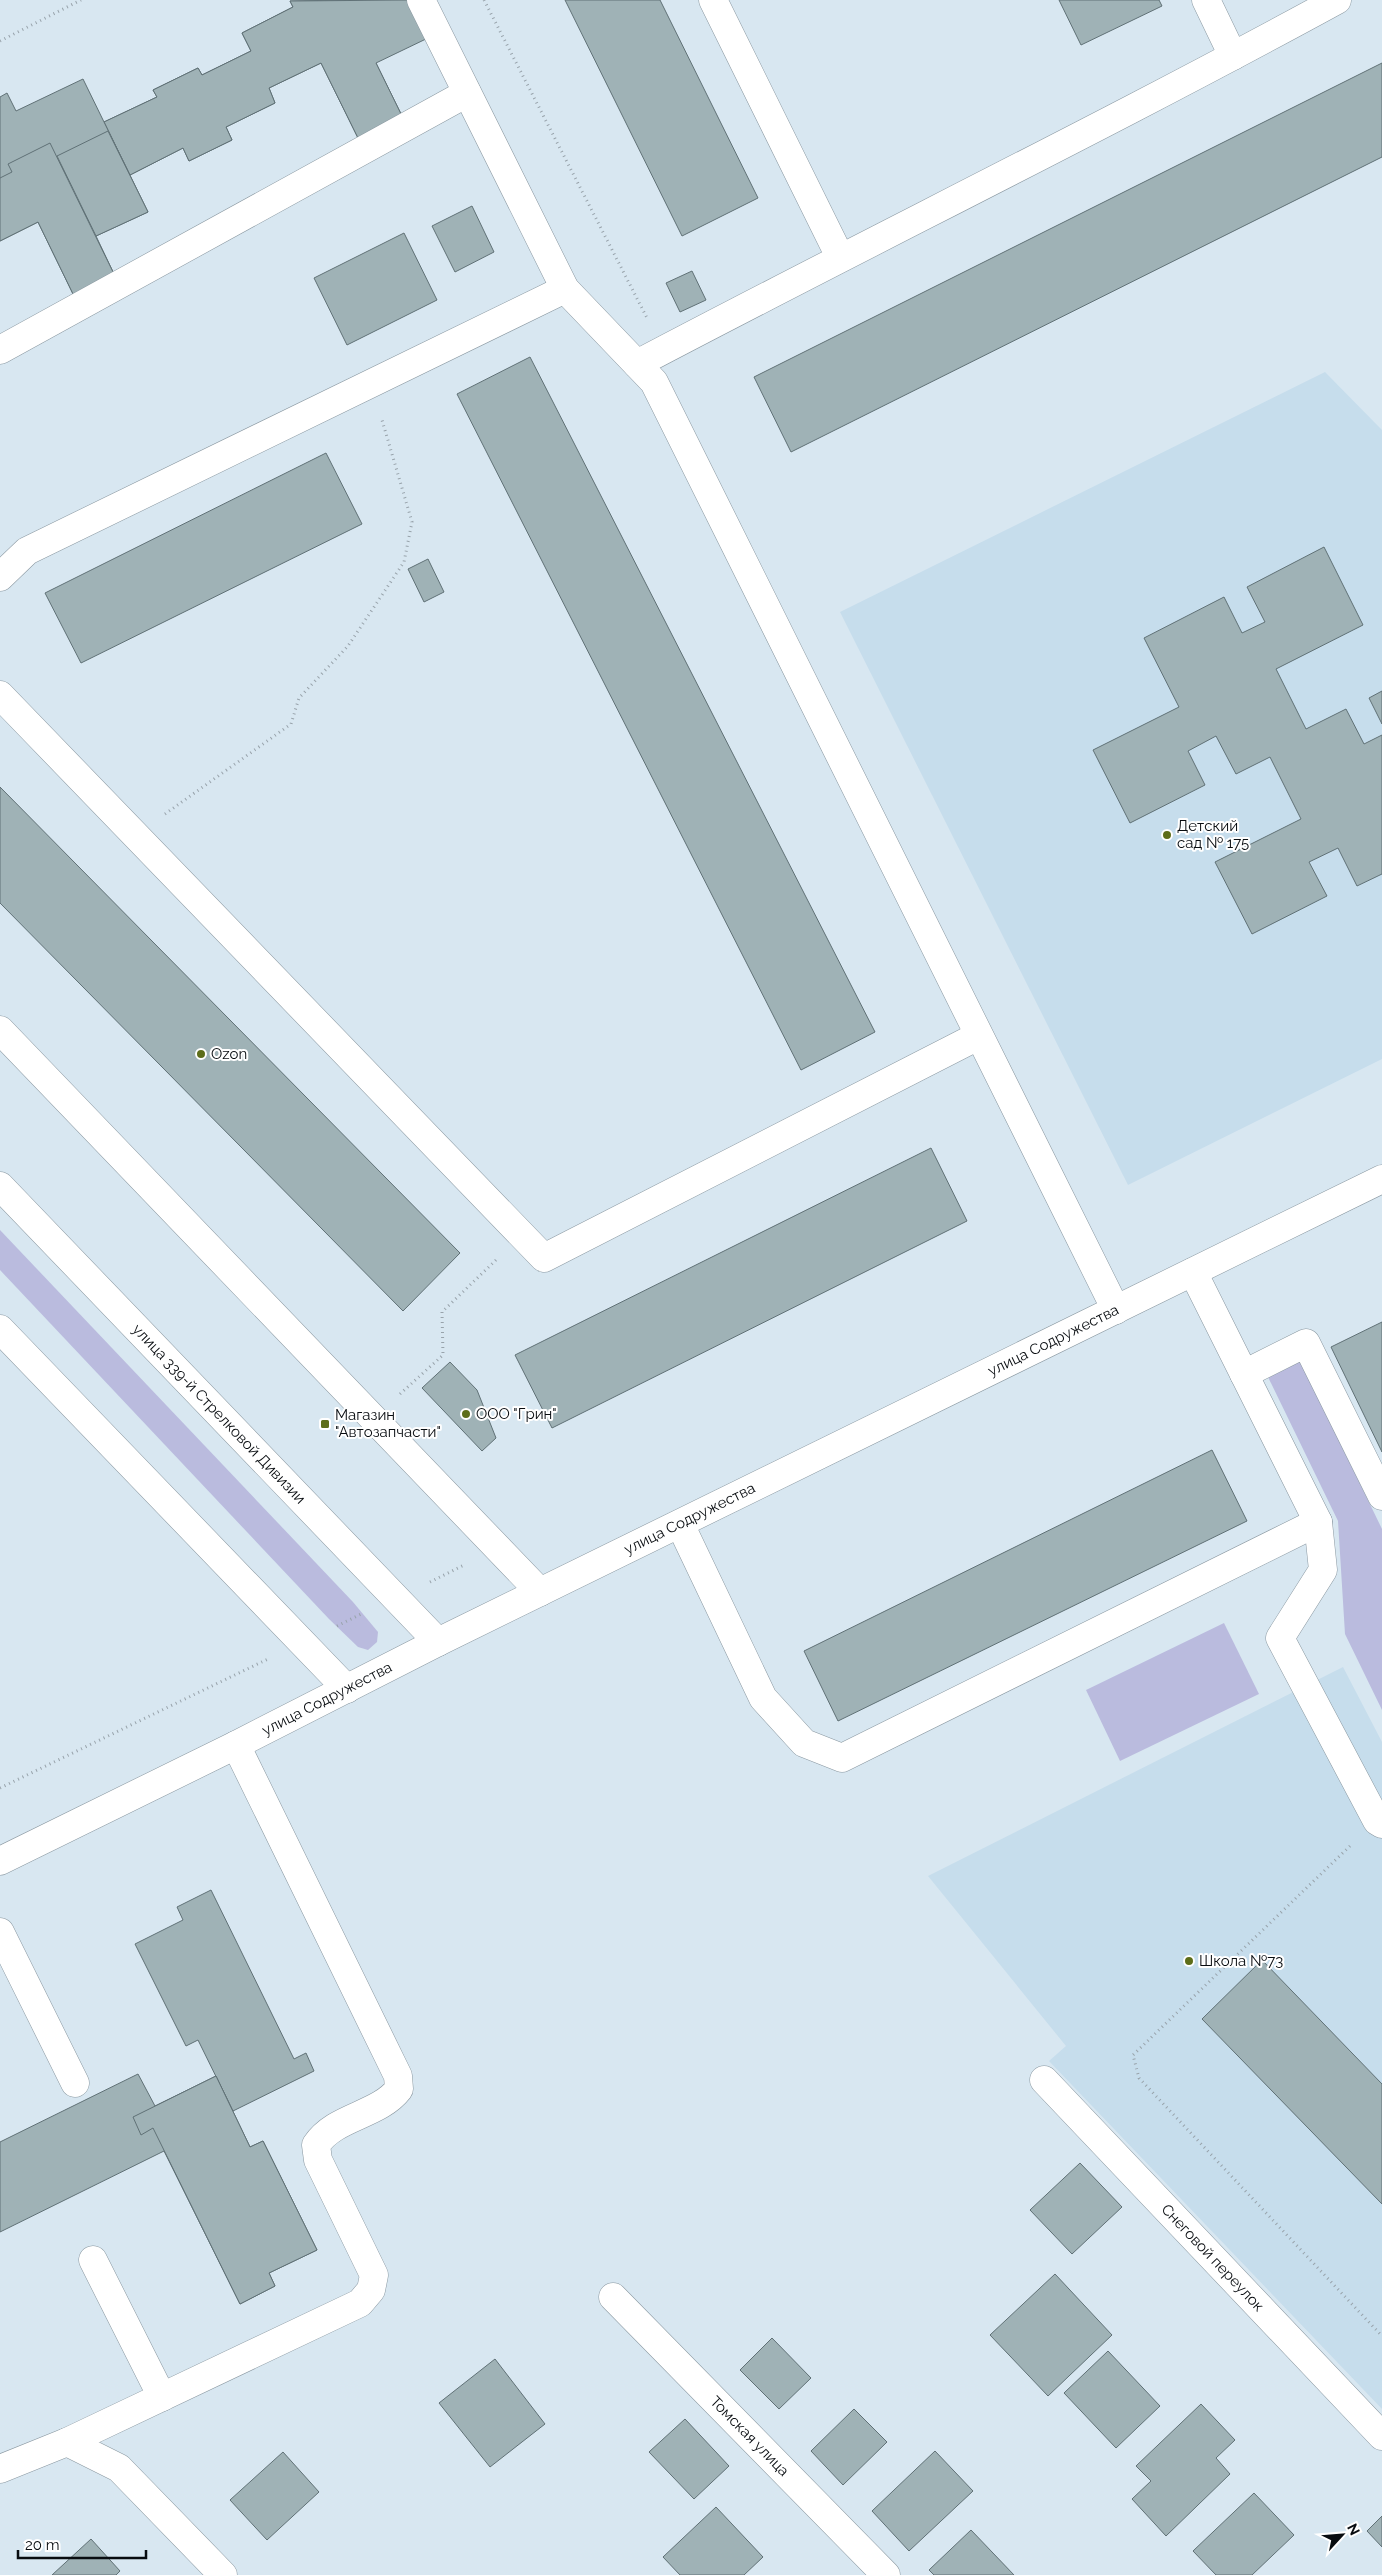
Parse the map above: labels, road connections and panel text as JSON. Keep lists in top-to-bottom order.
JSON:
{
  "streets": {
    "street": [
      "улица Содружества",
      "улица 339-й Стрелковой Дивизии",
      "Снеговой переулок",
      "Томская улица"
    ]
  },
  "crossings": [
    ["улица Содружества", "улица 339-й Стрелковой Дивизии"]
  ],
  "places": {
    "other": [
      "Детский сад № 175",
      "Ozon",
      "ООО \"Грин\"",
      "Школа №73"
    ],
    "transit": ["Магазин \"Автозапчасти\""]
  },
  "scale_bar": "20 m",
  "north": "top right"
}
